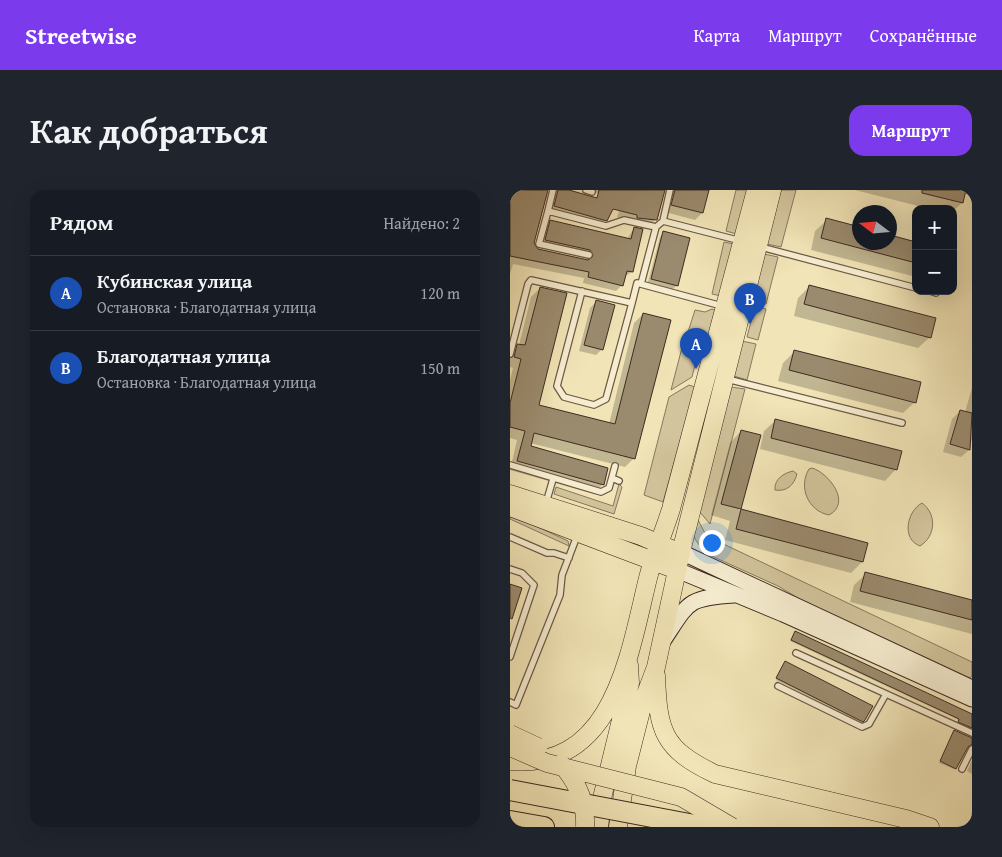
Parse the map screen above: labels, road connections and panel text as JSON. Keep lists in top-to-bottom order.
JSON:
{
  "north": "left",
  "page": {
    "header": "Streetwise",
    "nav": ["Карта", "Маршрут", "Сохранённые"],
    "title": "Как добраться",
    "buttons": "Маршрут",
    "heading": ["Рядом", "Найдено: 2"],
    "map_buttons": ["+", "−"],
    "list": [
      {
        "mark": "A",
        "name": "Кубинская улица",
        "note": "Остановка · Благодатная улица",
        "value": "120 m"
      },
      {
        "mark": "B",
        "name": "Благодатная улица",
        "note": "Остановка · Благодатная улица",
        "value": "150 m"
      }
    ],
    "pins": ["B", "A"]
  }
}
